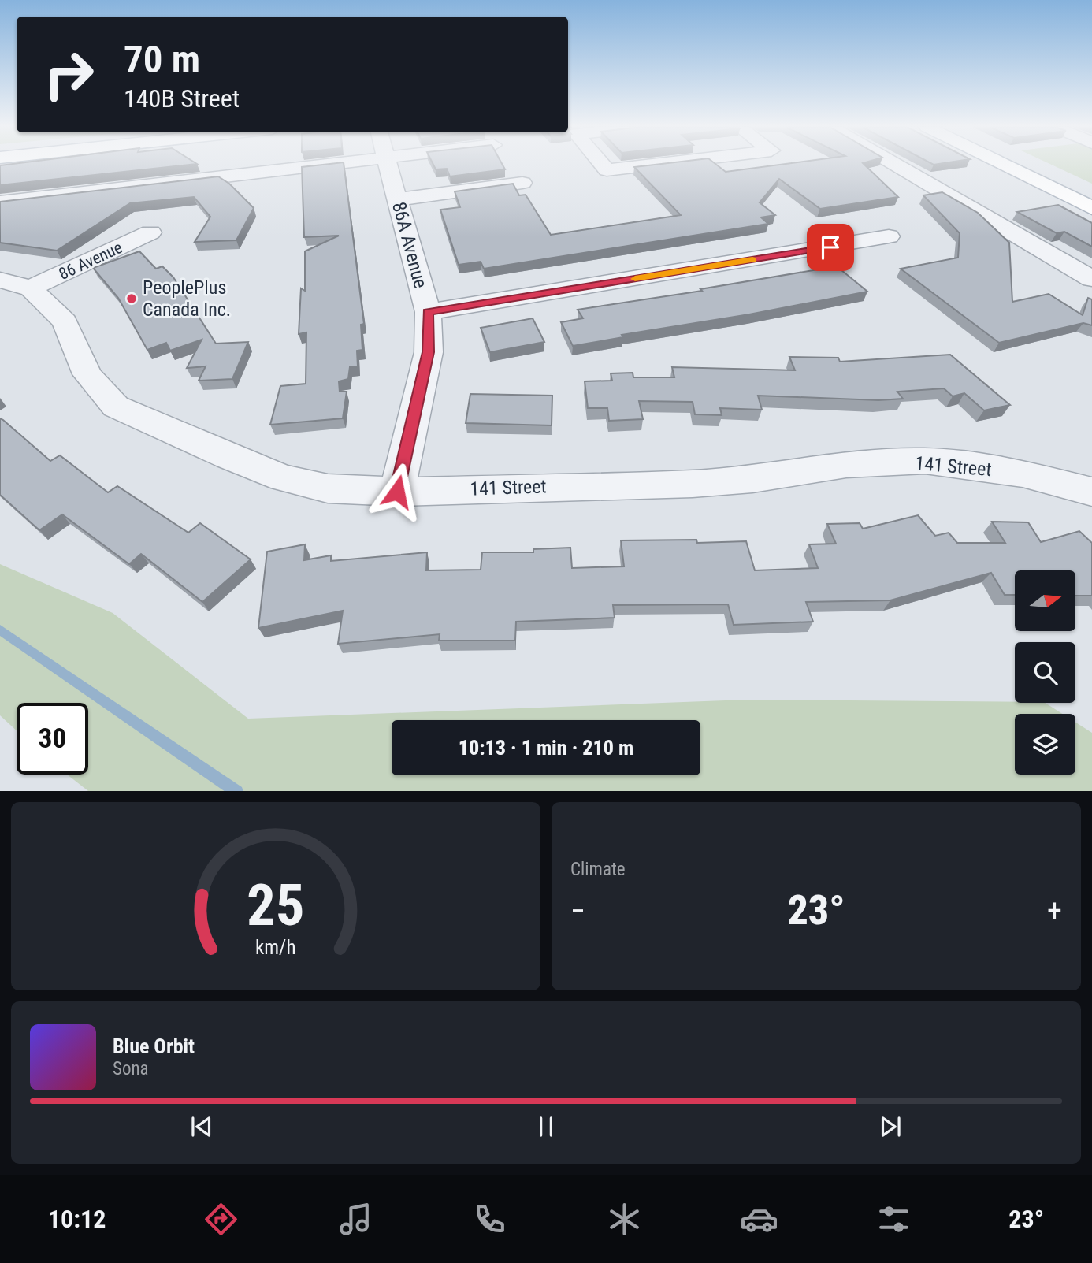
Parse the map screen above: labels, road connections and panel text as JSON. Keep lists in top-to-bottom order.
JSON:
{
  "streets": {
    "street": ["86A Avenue", "86 Avenue", "141 Street"]
  },
  "crossings": [
    ["86A Avenue", "141 Street"],
    ["86 Avenue", "141 Street"]
  ],
  "places": ["PeoplePlus Canada Inc."],
  "north": "right",
  "page": {
    "turn": ["70 m", "140B Street"],
    "limit": "30",
    "trip": "10:13 · 1 min · 210 m",
    "tile": "Climate",
    "heat": ["−", "23°", "+"],
    "song": ["Blue Orbit", "Sona"],
    "tabs": ["10:12", "23°"],
    "gauge": ["25", "km/h"]
  }
}
